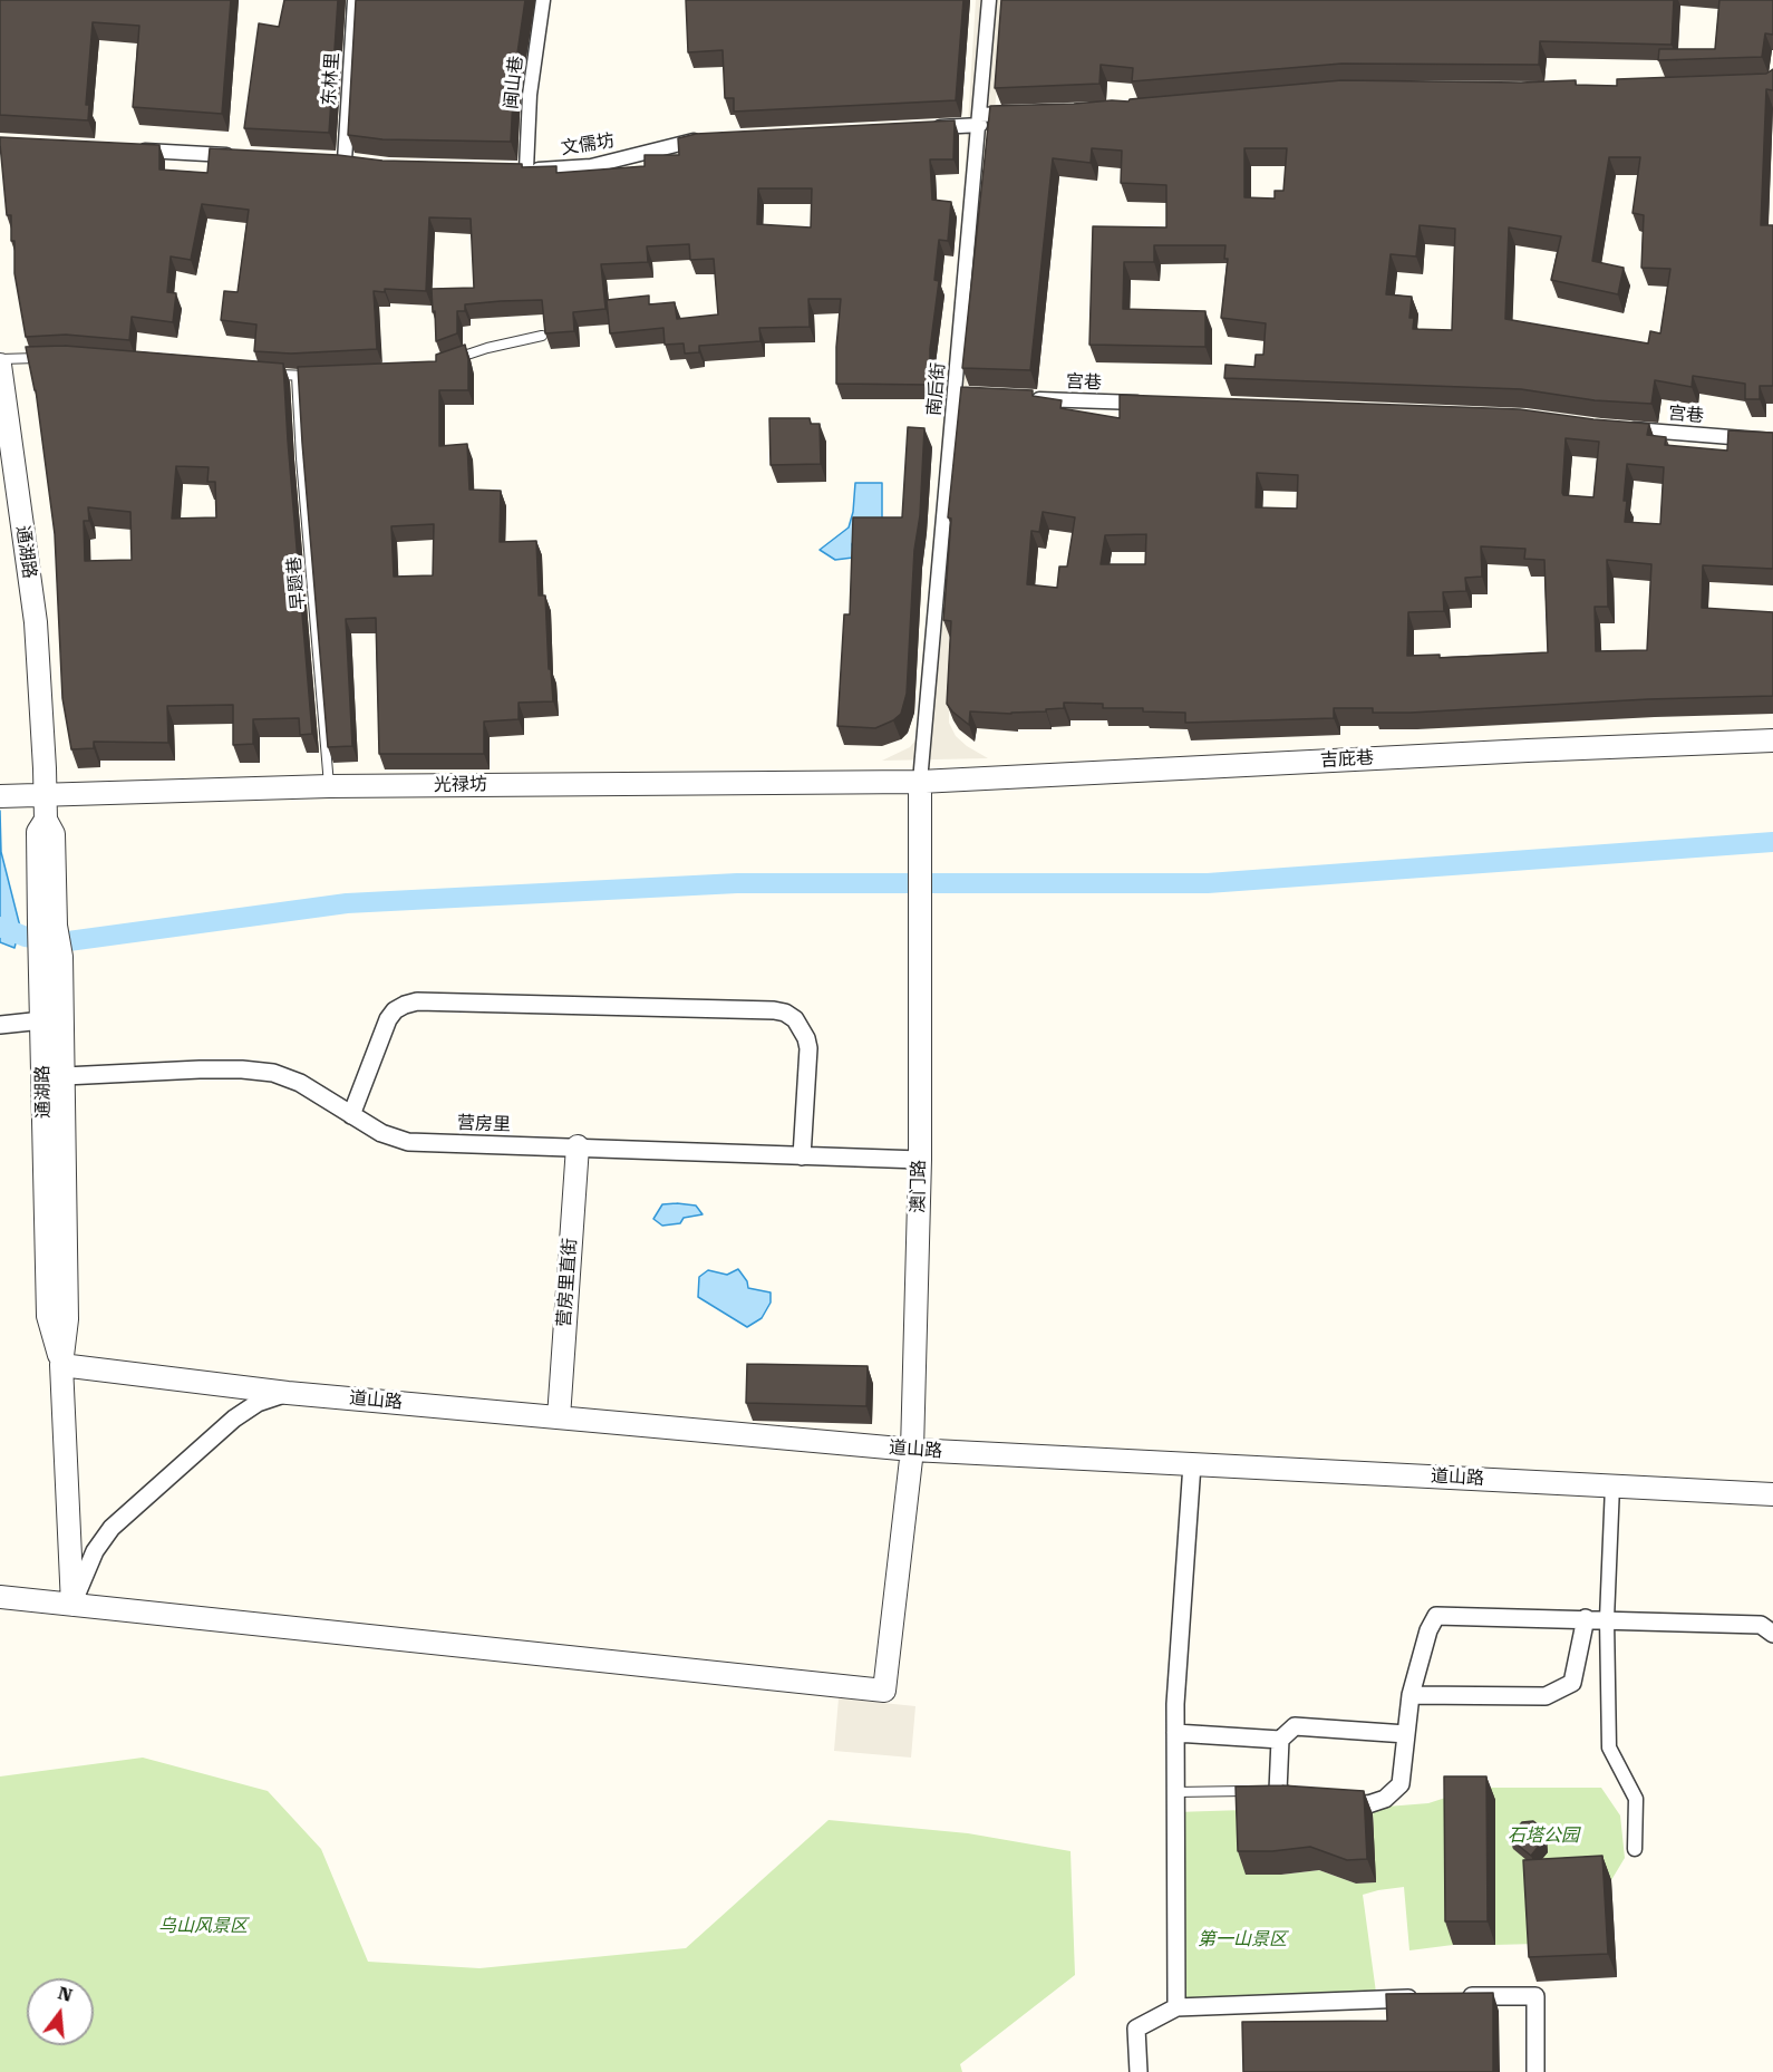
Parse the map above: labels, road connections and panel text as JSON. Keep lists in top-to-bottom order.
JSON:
{
  "streets": {
    "street": [
      "东林里",
      "闽山巷",
      "文儒坊",
      "宫巷",
      "南后街",
      "通湖路",
      "吉庇巷",
      "光禄坊",
      "营房里",
      "澳门路",
      "营房里直街",
      "道山路"
    ],
    "lane": ["早题巷"]
  },
  "crossings": [
    ["闽山巷", "文儒坊"],
    ["南后街", "吉庇巷"],
    ["南后街", "光禄坊"],
    ["南后街", "澳门路"],
    ["通湖路", "光禄坊"],
    ["通湖路", "营房里"],
    ["通湖路", "澳门路"],
    ["通湖路", "道山路"],
    ["早题巷", "光禄坊"],
    ["吉庇巷", "光禄坊"],
    ["吉庇巷", "澳门路"],
    ["光禄坊", "澳门路"],
    ["营房里", "澳门路"],
    ["营房里", "营房里直街"],
    ["澳门路", "道山路"],
    ["营房里直街", "道山路"]
  ],
  "parks": ["石塔公园", "乌山风景区", "第一山景区"],
  "north": "top"
}
